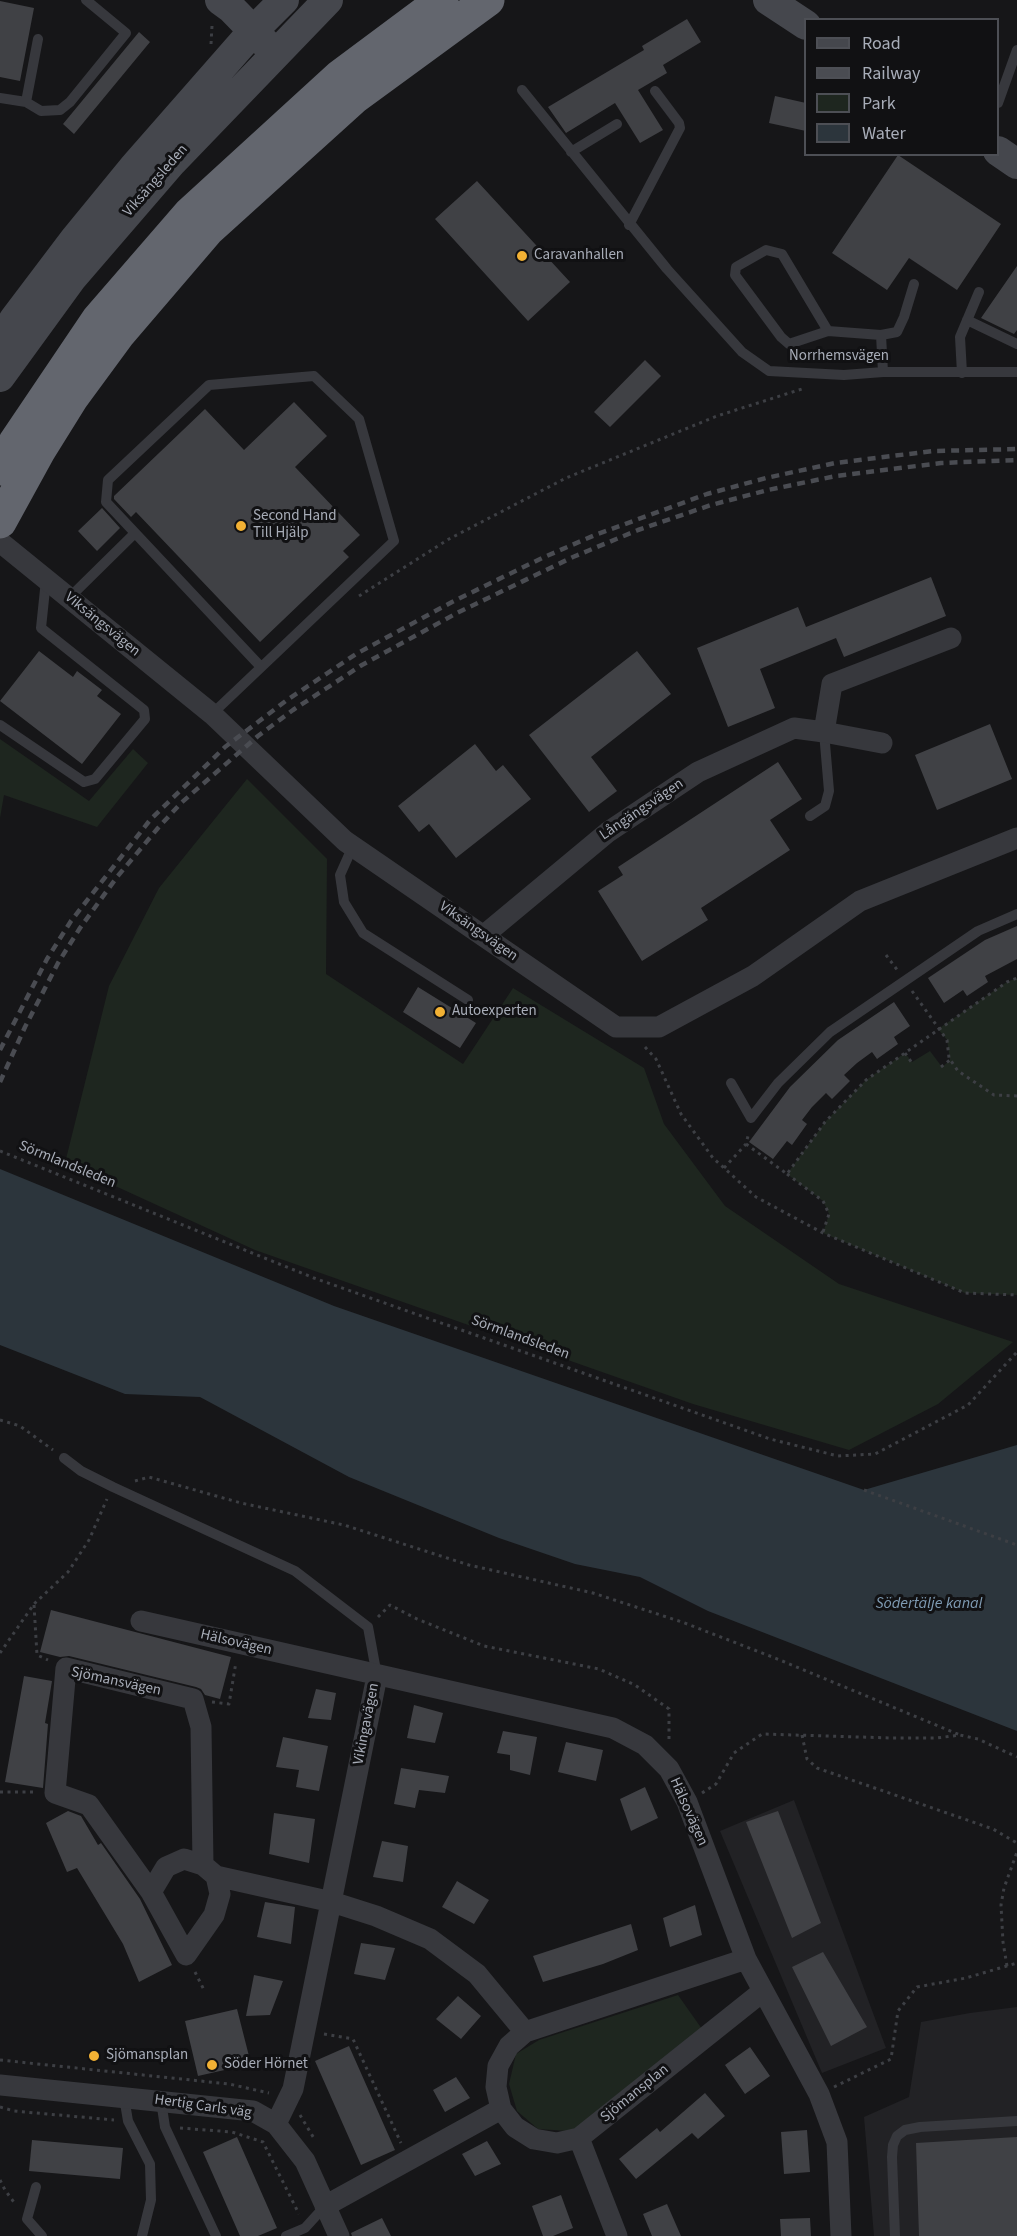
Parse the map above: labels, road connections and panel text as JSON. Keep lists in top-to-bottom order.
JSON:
{
  "streets": {
    "main road": ["Viksängsleden"],
    "street": [
      "Viksängsvägen",
      "Långängsvägen",
      "Hälsovägen",
      "Sjömansvägen",
      "Vikingavägen",
      "Sjömansplan",
      "Hertig Carls väg"
    ],
    "lane": ["Norrhemsvägen"],
    "path": ["Sörmlandsleden"]
  },
  "crossings": [
    ["Viksängsvägen", "Långängsvägen"],
    ["Hälsovägen", "Vikingavägen"],
    ["Hälsovägen", "Sjömansplan"],
    ["Vikingavägen", "Hertig Carls väg"]
  ],
  "water": ["Södertälje kanal"],
  "places": [
    "Caravanhallen",
    "Second Hand Till Hjälp",
    "Autoexperten",
    "Sjömansplan",
    "Söder Hörnet"
  ],
  "legend": [
    "Road",
    "Railway",
    "Park",
    "Water"
  ]
}
